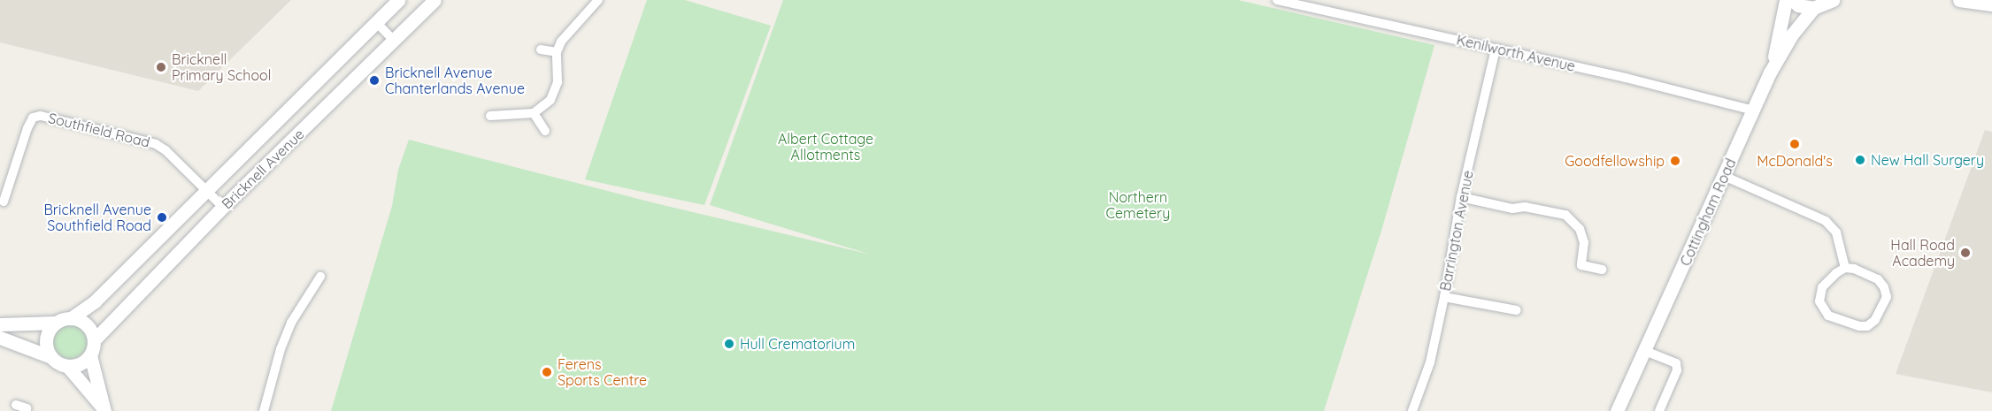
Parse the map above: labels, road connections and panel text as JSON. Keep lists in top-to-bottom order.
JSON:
{
  "streets": {
    "street": [
      "Kenilworth Avenue",
      "Southfield Road",
      "Bricknell Avenue",
      "Cottingham Road",
      "Barrington Avenue"
    ]
  },
  "crossings": [
    ["Kenilworth Avenue", "Cottingham Road"],
    ["Kenilworth Avenue", "Barrington Avenue"],
    ["Southfield Road", "Bricknell Avenue"]
  ],
  "parks": ["Albert Cottage Allotments", "Northern Cemetery"],
  "places": [
    "Bricknell Primary School",
    "Bricknell Avenue Chanterlands Avenue",
    "McDonald's",
    "New Hall Surgery",
    "Goodfellowship",
    "Bricknell Avenue Southfield Road",
    "Hall Road Academy",
    "Hull Crematorium",
    "Ferens Sports Centre"
  ]
}
